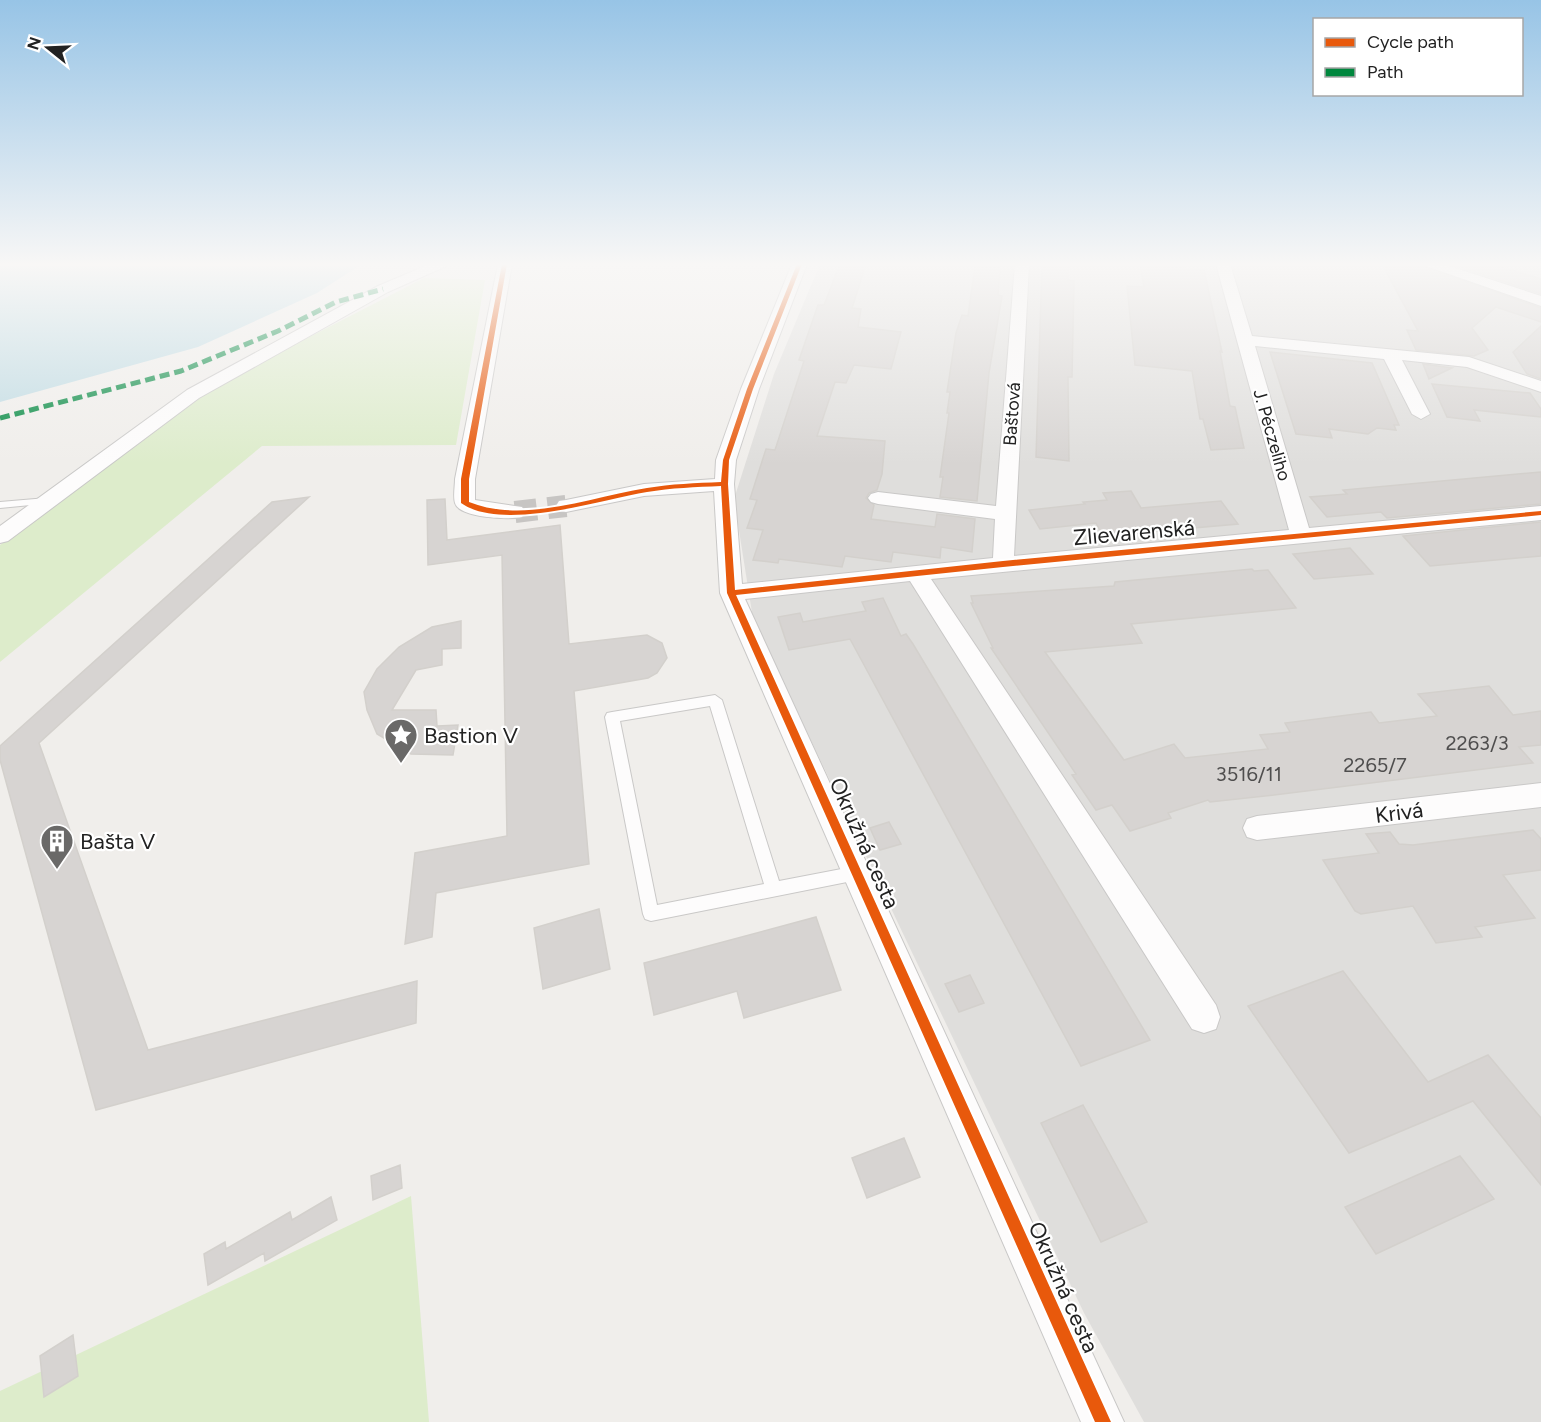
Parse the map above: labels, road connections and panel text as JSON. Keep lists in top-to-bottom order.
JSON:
{
  "streets": {
    "street": [
      "Baštová",
      "J. Péczeliho",
      "Zlievarenská",
      "Krivá",
      "Okružná cesta"
    ]
  },
  "crossings": [
    ["Baštová", "Zlievarenská"],
    ["J. Péczeliho", "Zlievarenská"],
    ["Zlievarenská", "Okružná cesta"]
  ],
  "places": {
    "place": ["Bastion V"],
    "building": ["Bašta V"]
  },
  "house_numbers": ["2263/3", "2265/7", "3516/11"],
  "legend": ["Cycle path", "Path"],
  "north": "left"
}
